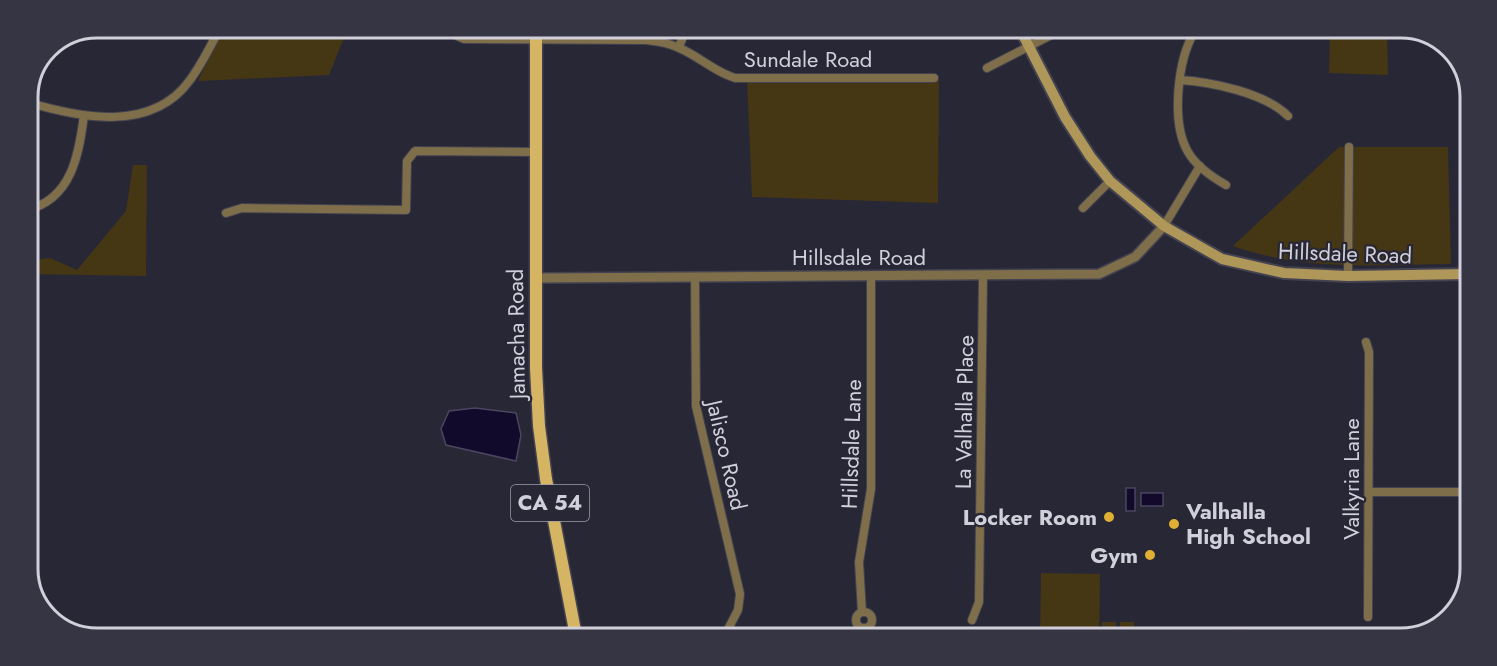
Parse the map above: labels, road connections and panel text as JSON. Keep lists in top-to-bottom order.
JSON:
{
  "streets": {
    "main road": ["Hillsdale Road", "Jamacha Road", "CA 54"],
    "street": [
      "Sundale Road",
      "La Valhalla Place",
      "Hillsdale Lane",
      "Jalisco Road",
      "Valkyria Lane"
    ]
  },
  "crossings": [
    ["Hillsdale Road", "Jamacha Road"],
    ["Hillsdale Road", "La Valhalla Place"],
    ["Hillsdale Road", "Hillsdale Lane"],
    ["Hillsdale Road", "Jalisco Road"]
  ],
  "places": ["Locker Room", "Valhalla High School", "Gym"]
}
